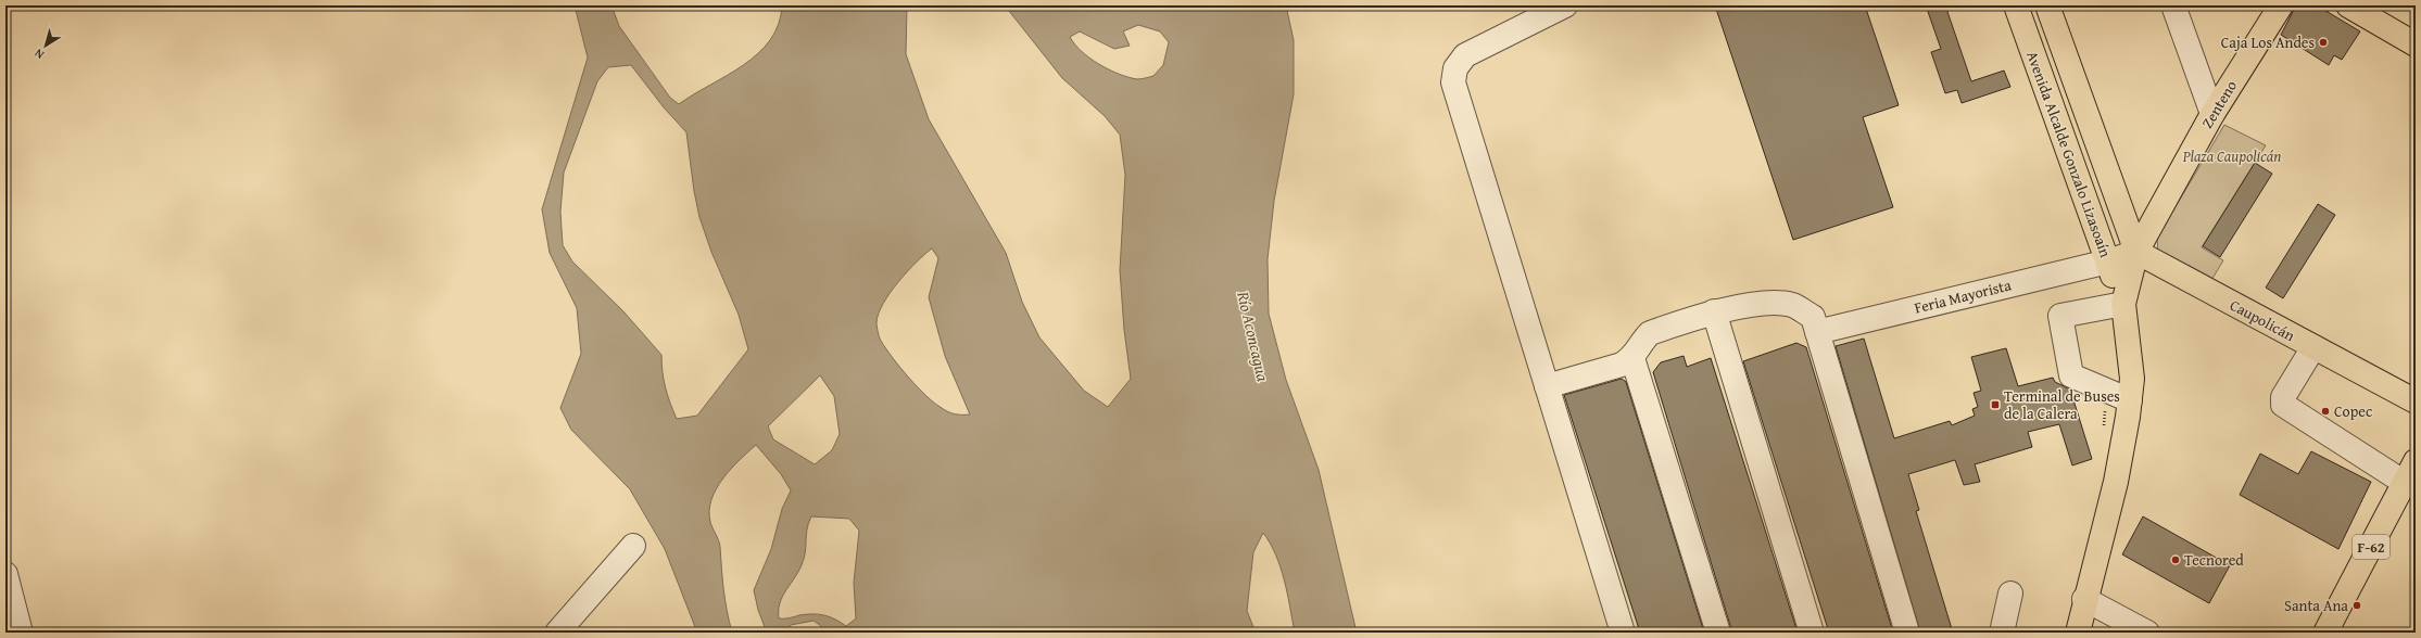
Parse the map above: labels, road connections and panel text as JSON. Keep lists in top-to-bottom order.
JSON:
{
  "streets": {
    "main road": [
      "Zenteno",
      "Avenida Alcalde Gonzalo Lizasoaín",
      "Caupolicán",
      "F-62"
    ],
    "street": ["Feria Mayorista"]
  },
  "crossings": [
    ["Zenteno", "Avenida Alcalde Gonzalo Lizasoaín"],
    ["Zenteno", "Caupolicán"],
    ["Avenida Alcalde Gonzalo Lizasoaín", "Feria Mayorista"],
    ["Avenida Alcalde Gonzalo Lizasoaín", "Caupolicán"]
  ],
  "water": ["Río Aconcagua"],
  "parks": ["Plaza Caupolicán"],
  "places": {
    "other": [
      "Caja Los Andes",
      "Copec",
      "Tecnored",
      "Santa Ana"
    ],
    "transit": ["Terminal de Buses de la Calera"]
  },
  "north": "bottom left"
}
